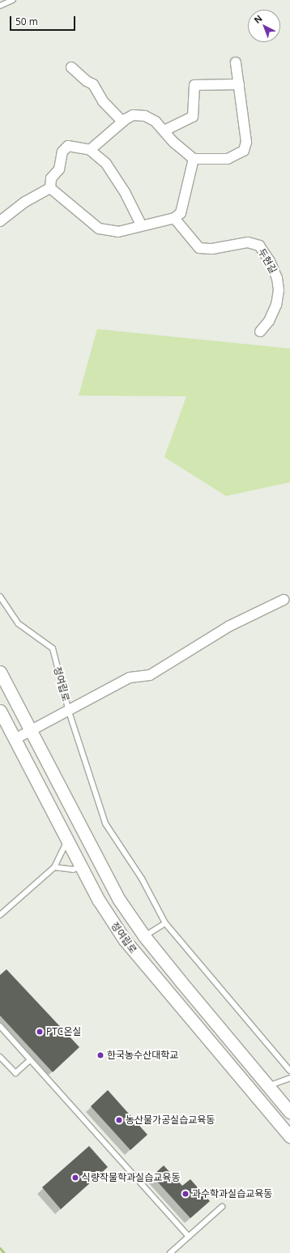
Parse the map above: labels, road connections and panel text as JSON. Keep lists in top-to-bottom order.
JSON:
{
  "streets": {
    "street": ["두현길", "정여립로"]
  },
  "places": [
    "PTC온실",
    "한국농수산대학교",
    "농산물가공실습교육동",
    "식량작물학과실습교육동",
    "과수학과실습교육동"
  ],
  "scale_bar": "50 m",
  "north": "top left"
}
